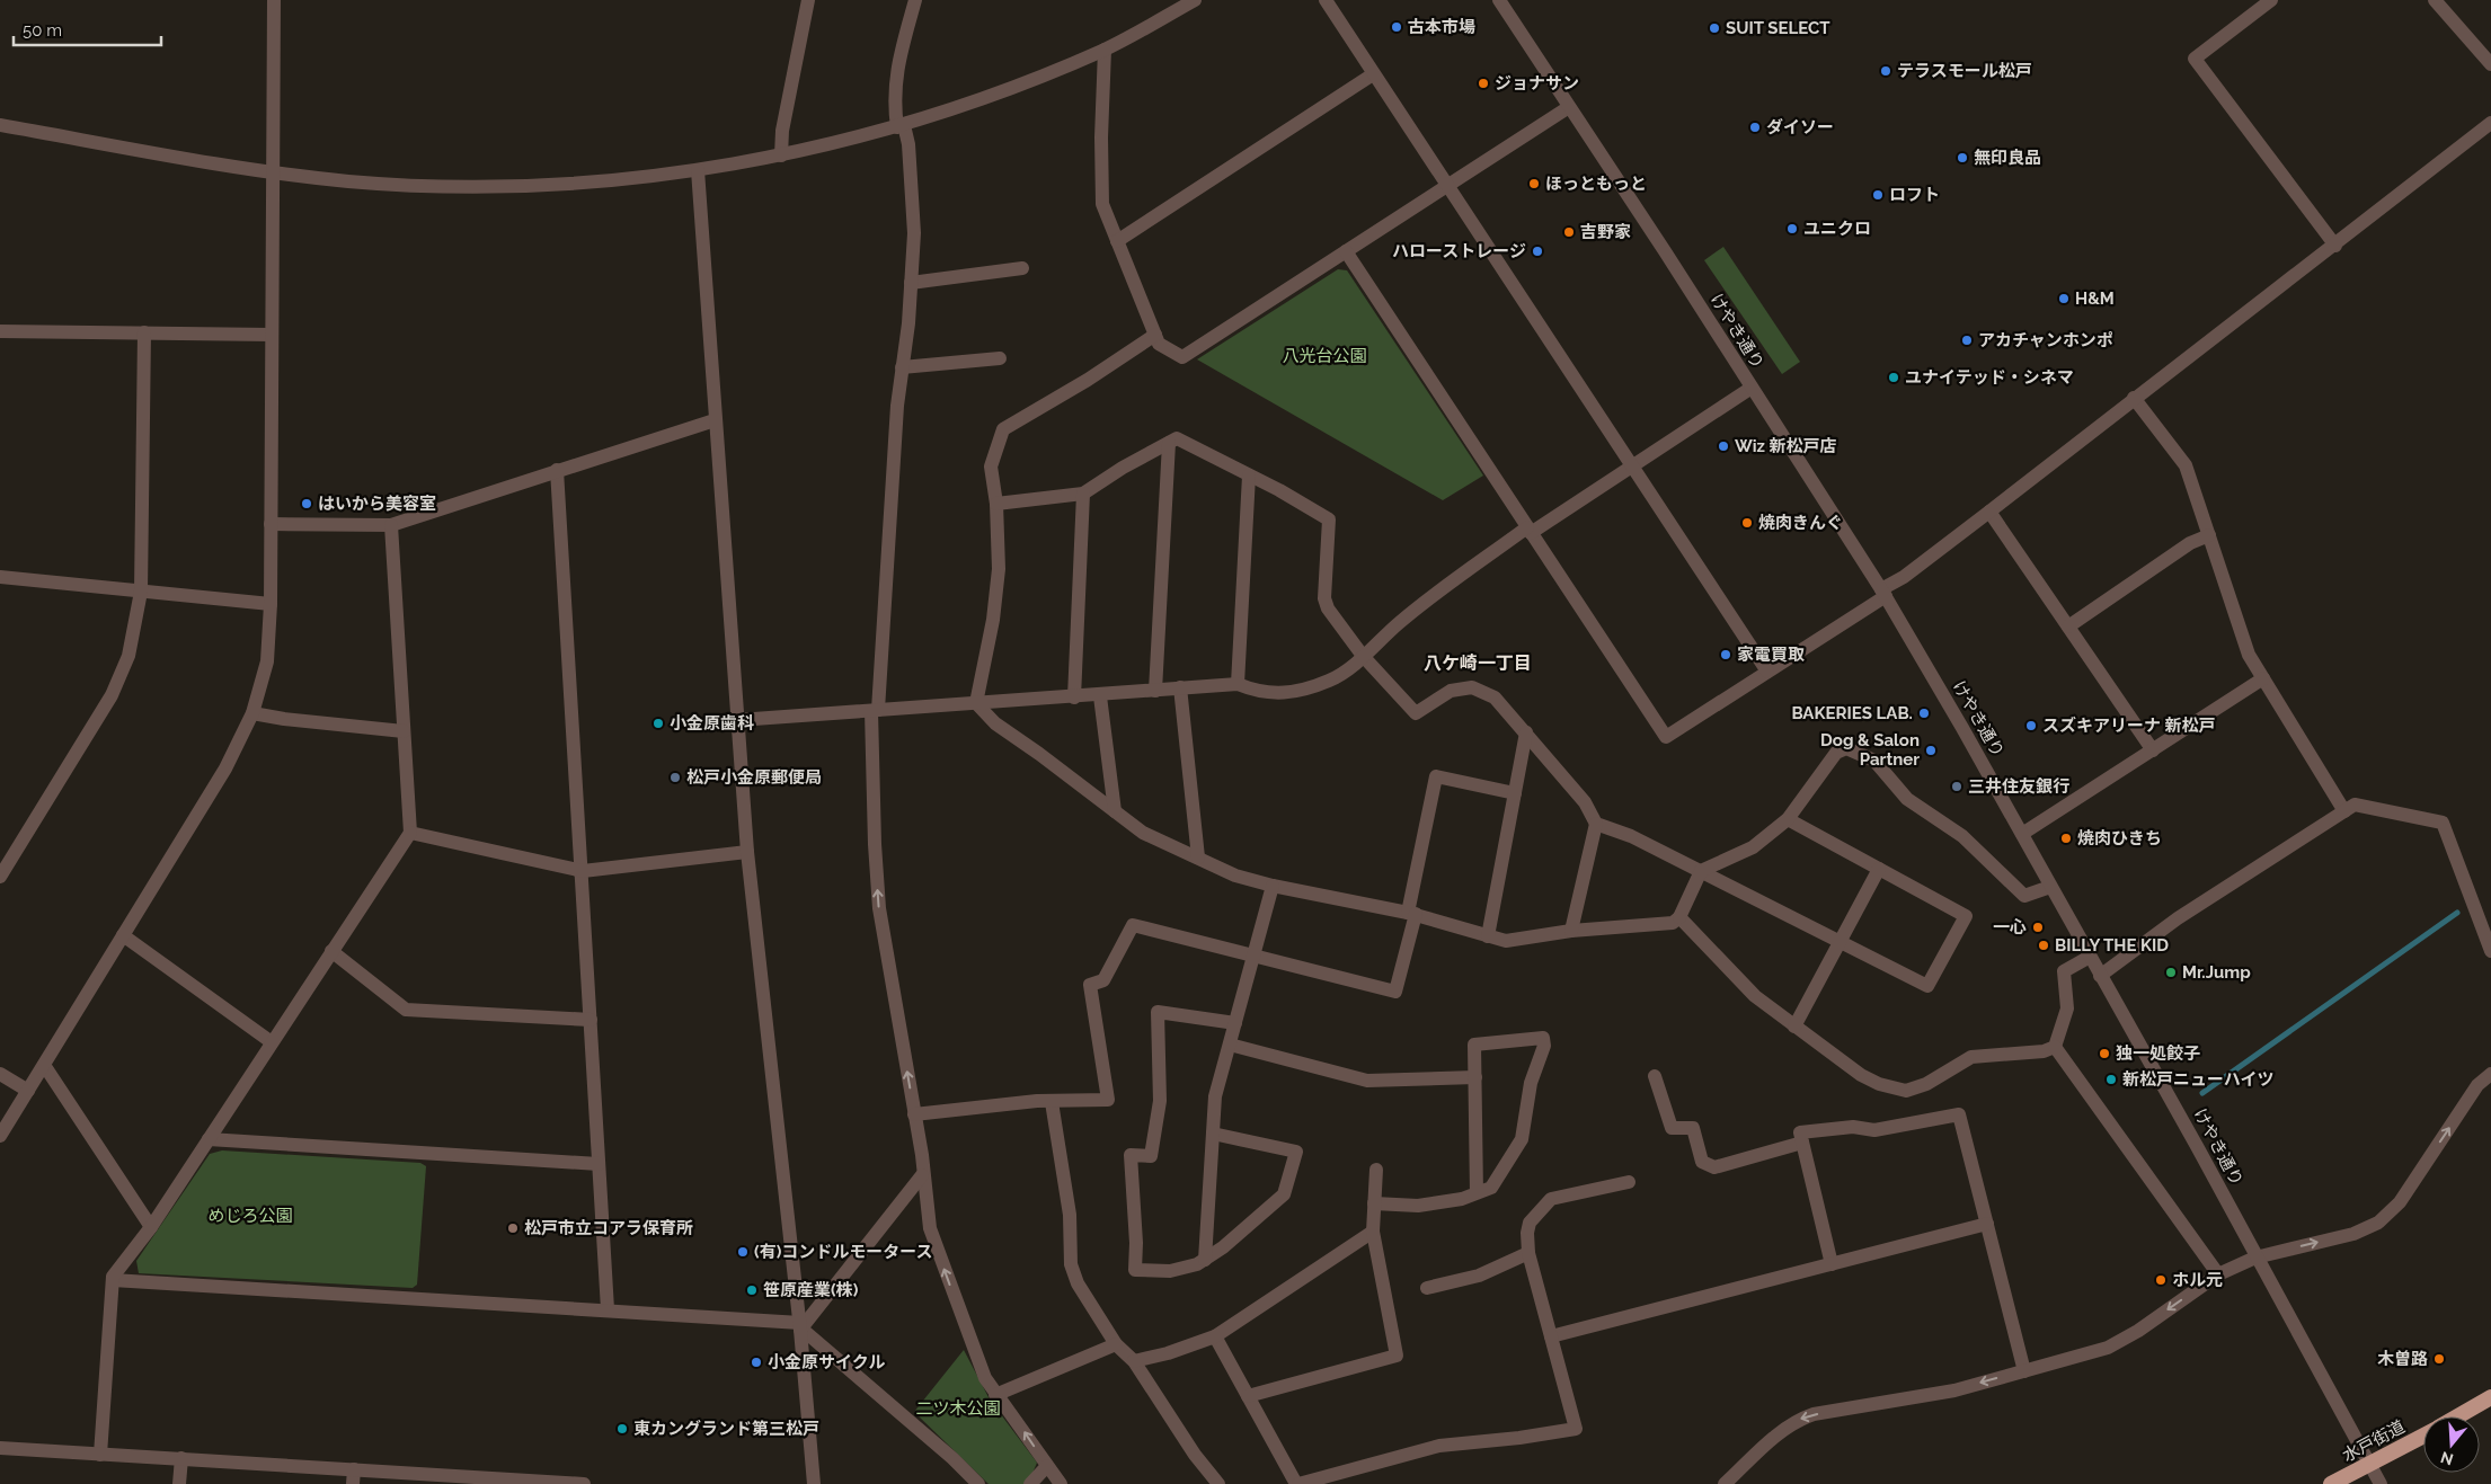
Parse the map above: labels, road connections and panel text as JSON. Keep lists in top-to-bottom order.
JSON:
{
  "streets": {
    "highway": ["水戸街道"],
    "street": ["けやき通り"]
  },
  "crossings": [
    ["けやき通り", "水戸街道"]
  ],
  "districts": ["八ケ崎一丁目"],
  "parks": ["八光台公園", "めじろ公園", "二ツ木公園"],
  "places": [
    "古本市場",
    "SUIT SELECT",
    "テラスモール松戸",
    "ジョナサン",
    "ダイソー",
    "無印良品",
    "ほっともっと",
    "ロフト",
    "ユニクロ",
    "吉野家",
    "ハローストレージ",
    "H&M",
    "アカチャンホンポ",
    "ユナイテッド・シネマ",
    "Wiz 新松戸店",
    "はいから美容室",
    "焼肉きんぐ",
    "家電買取",
    "BAKERIES LAB.",
    "小金原歯科",
    "スズキアリーナ 新松戸",
    "Dog & Salon Partner",
    "松戸小金原郵便局",
    "三井住友銀行",
    "焼肉ひきち",
    "一心",
    "BILLY THE KID",
    "Mr.Jump",
    "独一処餃子",
    "新松戸ニューハイツ",
    "松戸市立コアラ保育所",
    "(有)コンドルモータース",
    "ホル元",
    "笹原産業(株)",
    "木曽路",
    "小金原サイクル",
    "東カングランド第三松戸"
  ],
  "scale_bar": "50 m",
  "north": "bottom"
}
